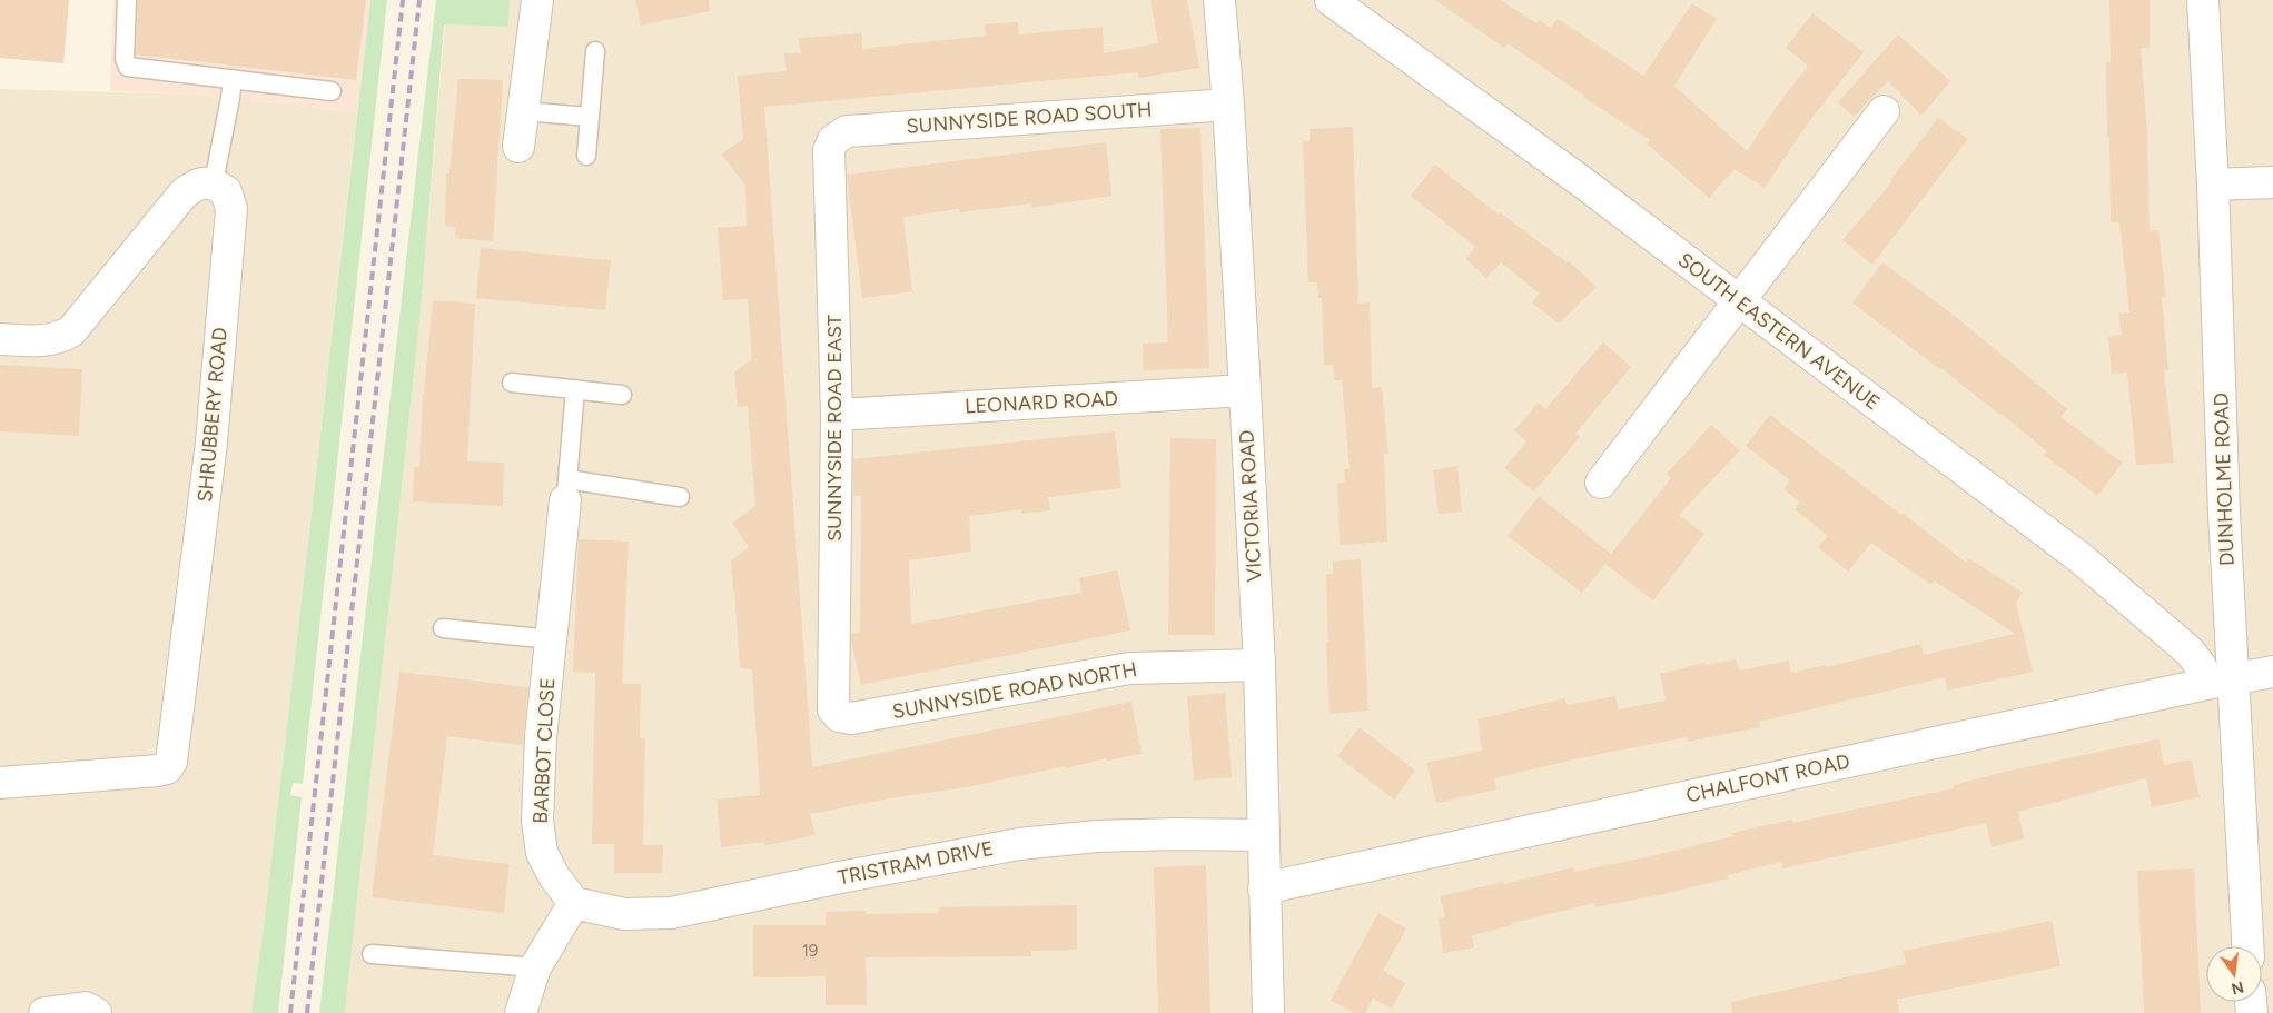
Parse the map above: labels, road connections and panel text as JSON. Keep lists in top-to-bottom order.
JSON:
{
  "streets": {
    "street": [
      "SUNNYSIDE ROAD SOUTH",
      "SOUTH EASTERN AVENUE",
      "LEONARD ROAD",
      "SHRUBBERY ROAD",
      "SUNNYSIDE ROAD EAST",
      "DUNHOLME ROAD",
      "VICTORIA ROAD",
      "SUNNYSIDE ROAD NORTH",
      "BARBOT CLOSE",
      "CHALFONT ROAD",
      "TRISTRAM DRIVE"
    ]
  },
  "crossings": [
    ["SUNNYSIDE ROAD SOUTH", "SUNNYSIDE ROAD EAST"],
    ["SUNNYSIDE ROAD SOUTH", "VICTORIA ROAD"],
    ["SOUTH EASTERN AVENUE", "DUNHOLME ROAD"],
    ["SOUTH EASTERN AVENUE", "CHALFONT ROAD"],
    ["LEONARD ROAD", "SUNNYSIDE ROAD EAST"],
    ["LEONARD ROAD", "VICTORIA ROAD"],
    ["SUNNYSIDE ROAD EAST", "SUNNYSIDE ROAD NORTH"],
    ["DUNHOLME ROAD", "CHALFONT ROAD"],
    ["VICTORIA ROAD", "SUNNYSIDE ROAD NORTH"],
    ["VICTORIA ROAD", "CHALFONT ROAD"],
    ["VICTORIA ROAD", "TRISTRAM DRIVE"],
    ["BARBOT CLOSE", "TRISTRAM DRIVE"]
  ],
  "house_numbers": ["19"],
  "north": "bottom"
}
